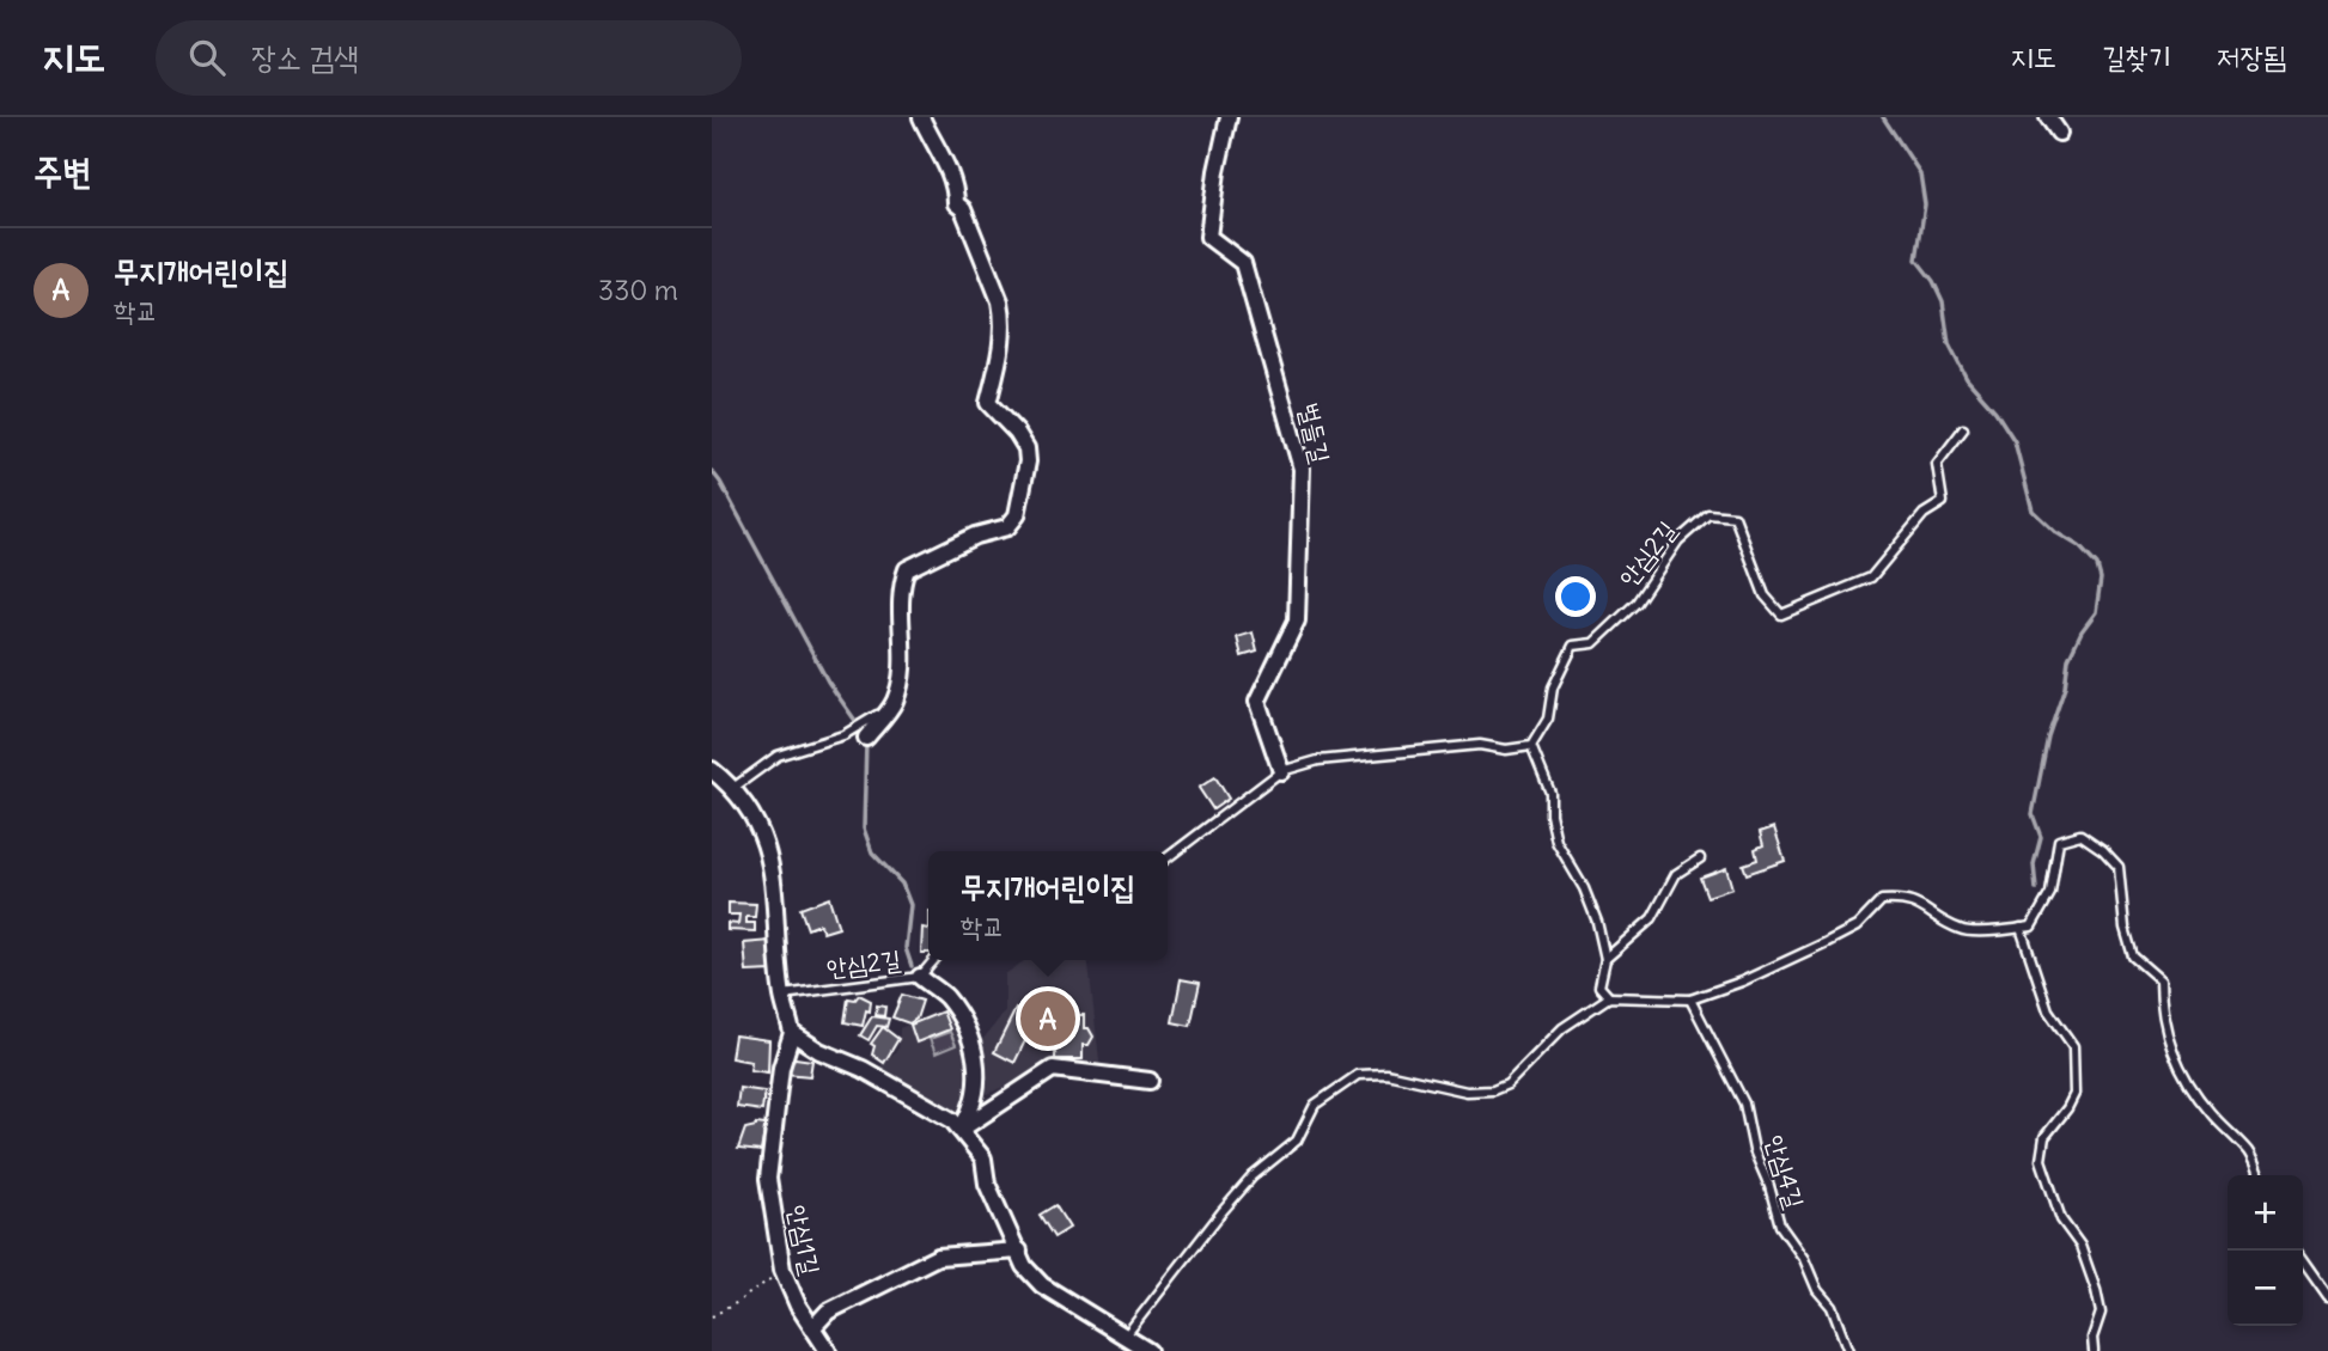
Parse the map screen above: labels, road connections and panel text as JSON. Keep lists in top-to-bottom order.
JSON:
{
  "streets": {
    "street": ["벌들길", "안심1길"],
    "lane": ["안심2길", "안심4길"]
  },
  "crossings": [
    ["안심2길", "안심1길"]
  ],
  "page": {
    "header": "지도",
    "search": "장소 검색",
    "nav": ["지도", "길찾기", "저장됨"],
    "heading": "주변",
    "list": [
      {
        "mark": "A",
        "name": "무지개어린이집",
        "note": "학교",
        "value": "330 m"
      }
    ],
    "popup": ["무지개어린이집", "학교"],
    "pins": "A",
    "map_buttons": ["+", "−"]
  }
}
